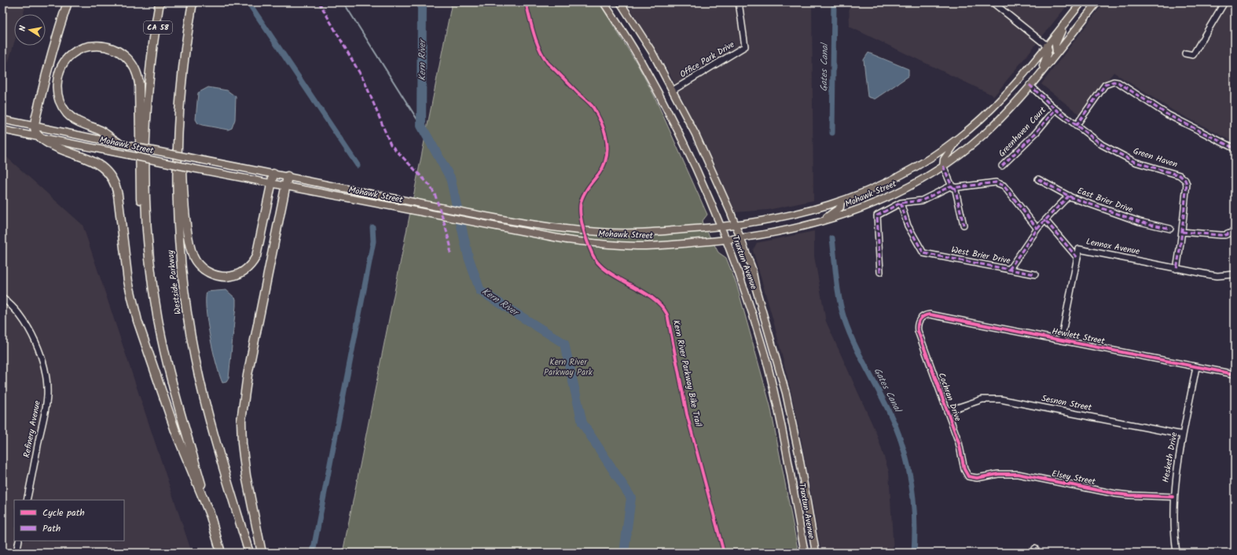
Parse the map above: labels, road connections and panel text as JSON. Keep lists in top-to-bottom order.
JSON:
{
  "streets": {
    "highway": ["CA 58", "Westside Parkway"],
    "main road": ["Mohawk Street", "Truxtun Avenue"],
    "street": [
      "Office Park Drive",
      "Greenhaven Court",
      "Green Haven",
      "East Brier Drive",
      "Lennox Avenue",
      "West Brier Drive",
      "Hewlett Street",
      "Cochran Drive",
      "Sesnon Street",
      "Refinery Avenue",
      "Hesketh Drive",
      "Elsey Street"
    ],
    "cycle path": ["Kern River Parkway Bike Trail"]
  },
  "crossings": [
    ["Office Park Drive", "Truxtun Avenue"],
    ["Greenhaven Court", "Green Haven"],
    ["Mohawk Street", "Green Haven"],
    ["Mohawk Street", "Truxtun Avenue"],
    ["Green Haven", "Lennox Avenue"],
    ["Hewlett Street", "Cochran Drive"],
    ["Hewlett Street", "Hesketh Drive"],
    ["Cochran Drive", "Sesnon Street"],
    ["Cochran Drive", "Elsey Street"],
    ["Sesnon Street", "Hesketh Drive"],
    ["Hesketh Drive", "Elsey Street"]
  ],
  "water": ["Kern River", "Gates Canal"],
  "parks": ["Kern River Parkway Park"],
  "legend": ["Cycle path", "Path"],
  "north": "left"
}
